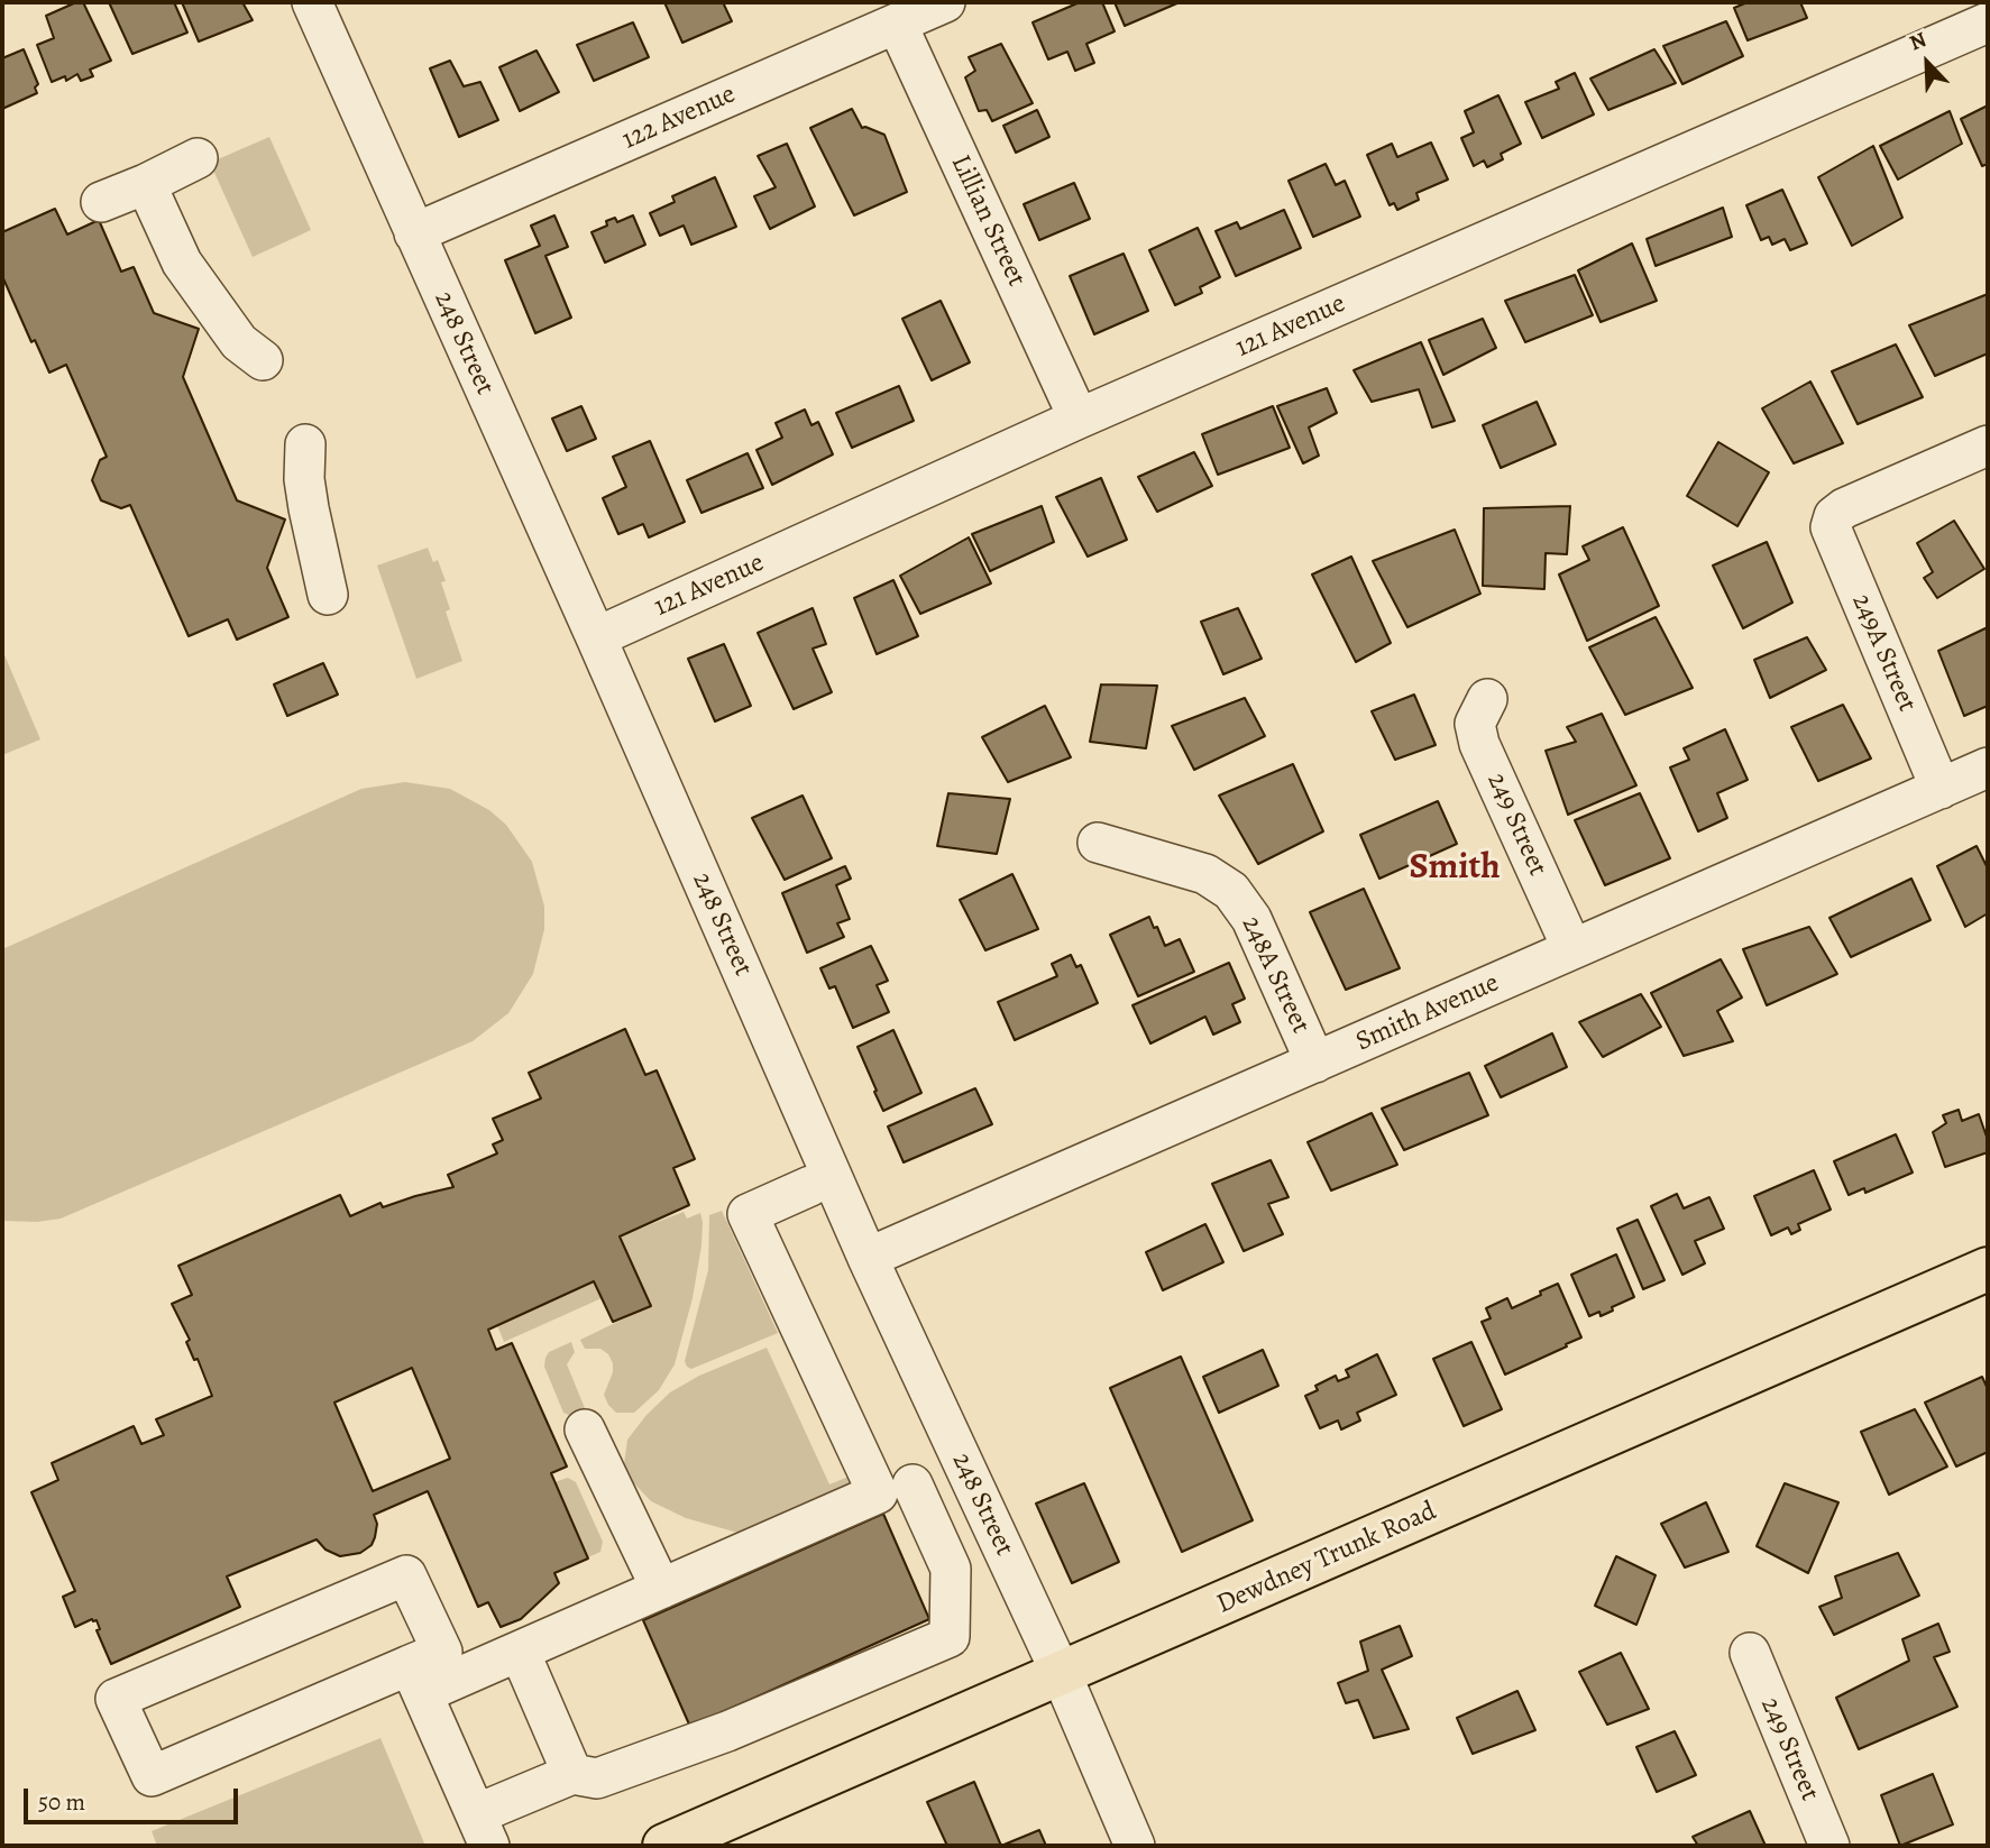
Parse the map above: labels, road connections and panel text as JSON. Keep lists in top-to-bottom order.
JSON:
{
  "streets": {
    "main road": ["Dewdney Trunk Road"],
    "street": [
      "122 Avenue",
      "Lillian Street",
      "121 Avenue",
      "248 Street",
      "249A Street",
      "249 Street",
      "248A Street",
      "Smith Avenue"
    ]
  },
  "crossings": [
    ["122 Avenue", "Lillian Street"],
    ["122 Avenue", "248 Street"],
    ["Lillian Street", "121 Avenue"],
    ["121 Avenue", "248 Street"],
    ["248 Street", "Smith Avenue"],
    ["248 Street", "Dewdney Trunk Road"],
    ["249A Street", "Smith Avenue"],
    ["249 Street", "Smith Avenue"],
    ["248A Street", "Smith Avenue"]
  ],
  "districts": ["Smith"],
  "scale_bar": "50 m",
  "north": "top left"
}
